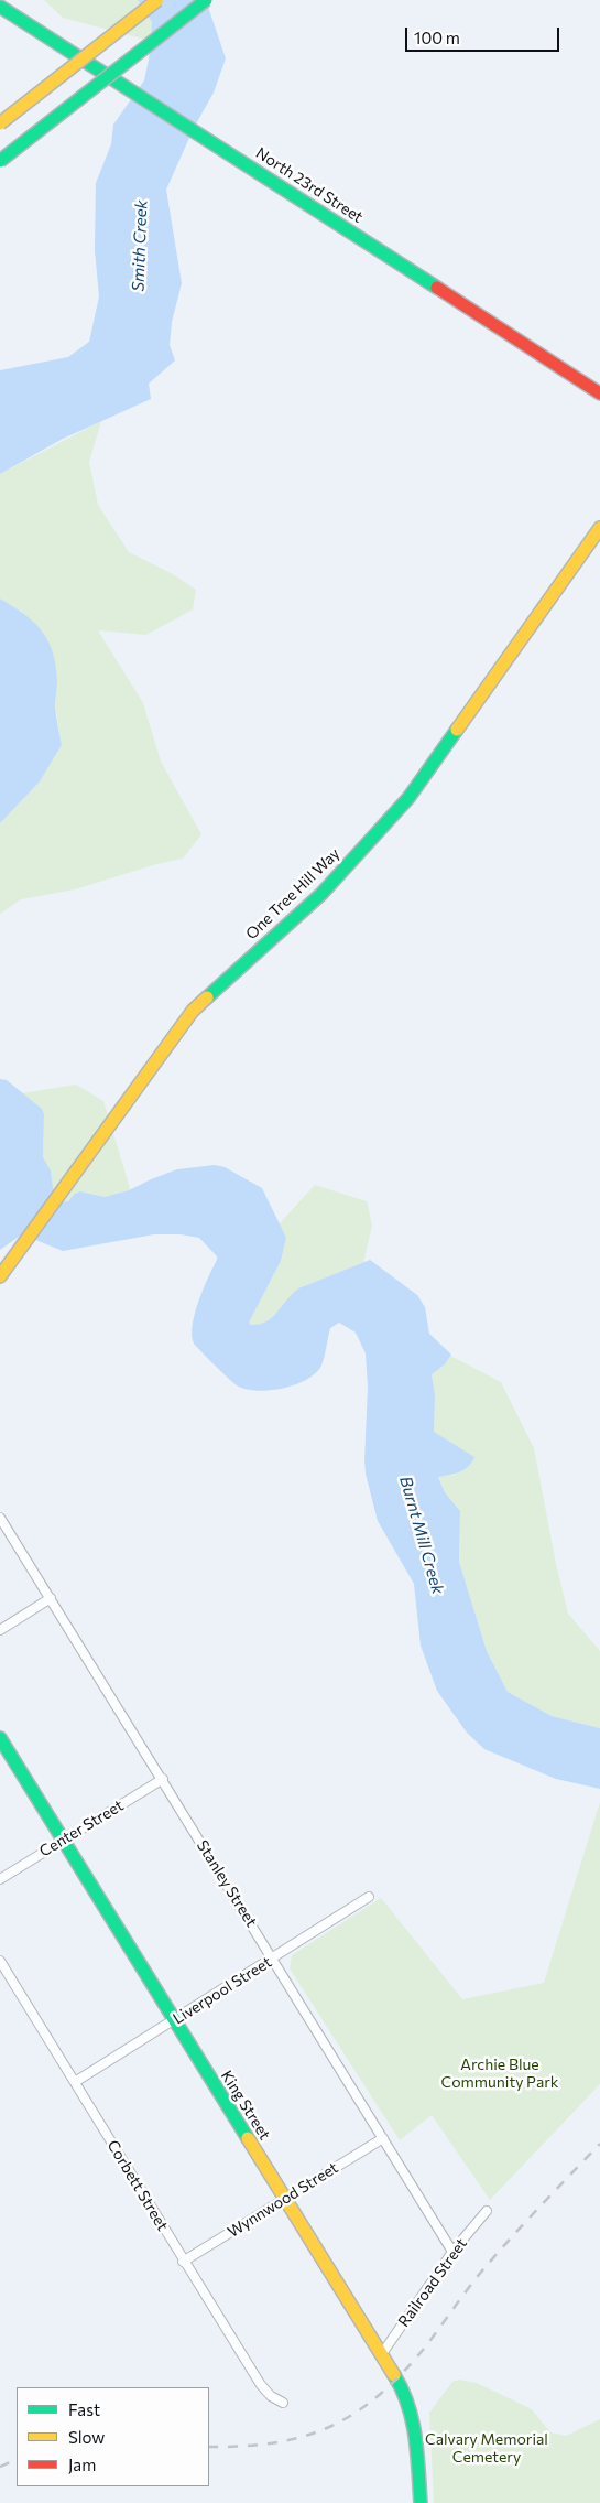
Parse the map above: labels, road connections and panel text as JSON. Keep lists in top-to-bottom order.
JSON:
{
  "streets": {
    "main road": ["North 23rd Street", "One Tree Hill Way", "King Street"],
    "street": [
      "Center Street",
      "Stanley Street",
      "Liverpool Street",
      "Corbett Street",
      "Wynnwood Street",
      "Railroad Street"
    ]
  },
  "crossings": [
    ["Center Street", "Stanley Street"],
    ["Center Street", "King Street"],
    ["Stanley Street", "Liverpool Street"],
    ["Stanley Street", "Wynnwood Street"],
    ["Stanley Street", "Railroad Street"],
    ["Liverpool Street", "King Street"],
    ["Liverpool Street", "Corbett Street"],
    ["King Street", "Wynnwood Street"],
    ["King Street", "Railroad Street"],
    ["Corbett Street", "Wynnwood Street"]
  ],
  "water": ["Smith Creek", "Burnt Mill Creek"],
  "parks": ["Archie Blue Community Park", "Calvary Memorial Cemetery"],
  "legend": ["Fast", "Slow", "Jam"],
  "scale_bar": "100 m"
}
